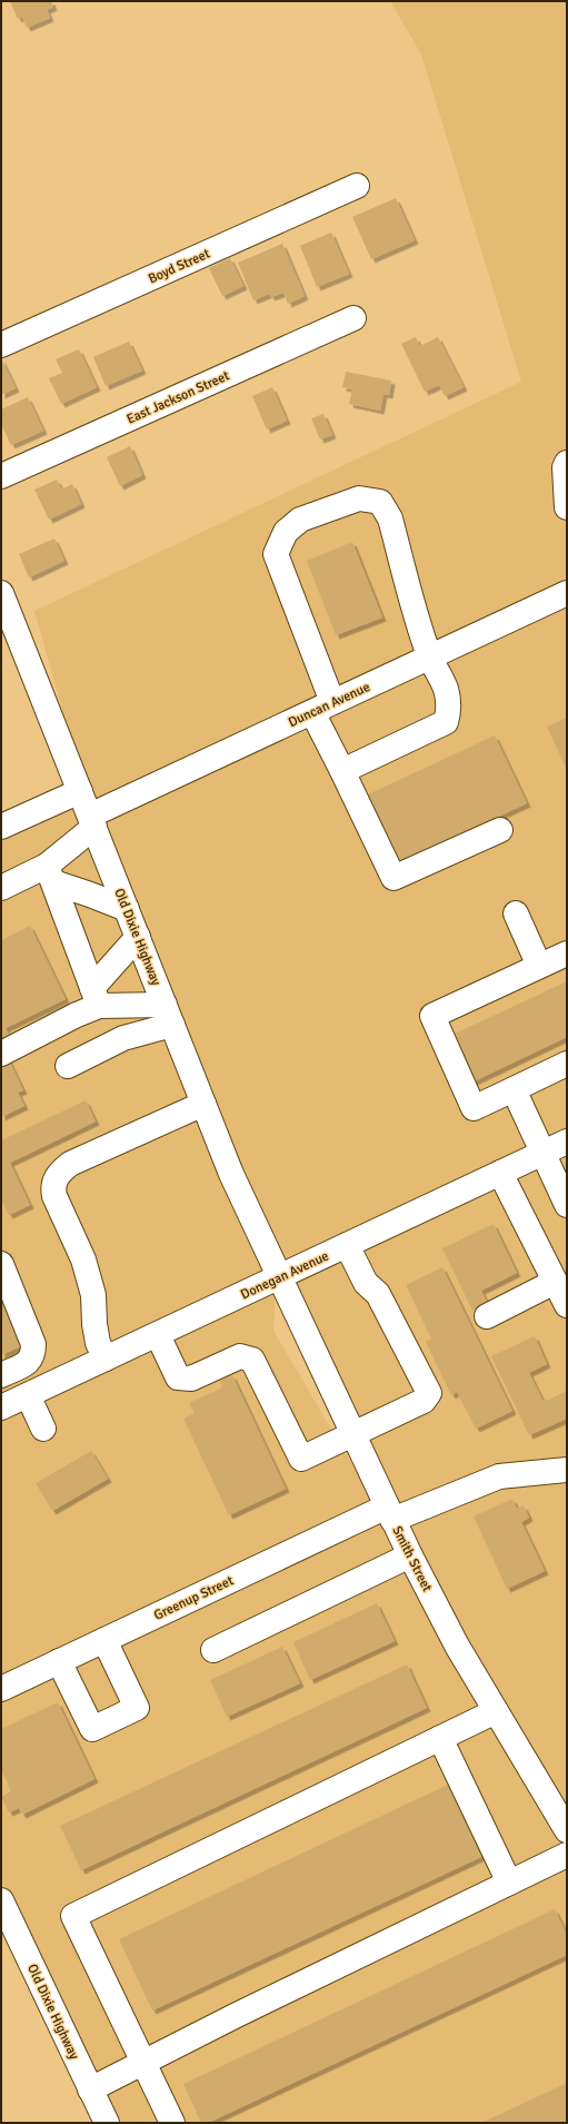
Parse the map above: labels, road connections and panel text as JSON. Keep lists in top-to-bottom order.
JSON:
{
  "streets": {
    "street": [
      "Boyd Street",
      "East Jackson Street",
      "Duncan Avenue",
      "Old Dixie Highway",
      "Donegan Avenue",
      "Smith Street",
      "Greenup Street"
    ]
  },
  "crossings": [
    ["Duncan Avenue", "Old Dixie Highway"],
    ["Old Dixie Highway", "Donegan Avenue"],
    ["Old Dixie Highway", "Smith Street"],
    ["Donegan Avenue", "Smith Street"],
    ["Smith Street", "Greenup Street"]
  ]
}
